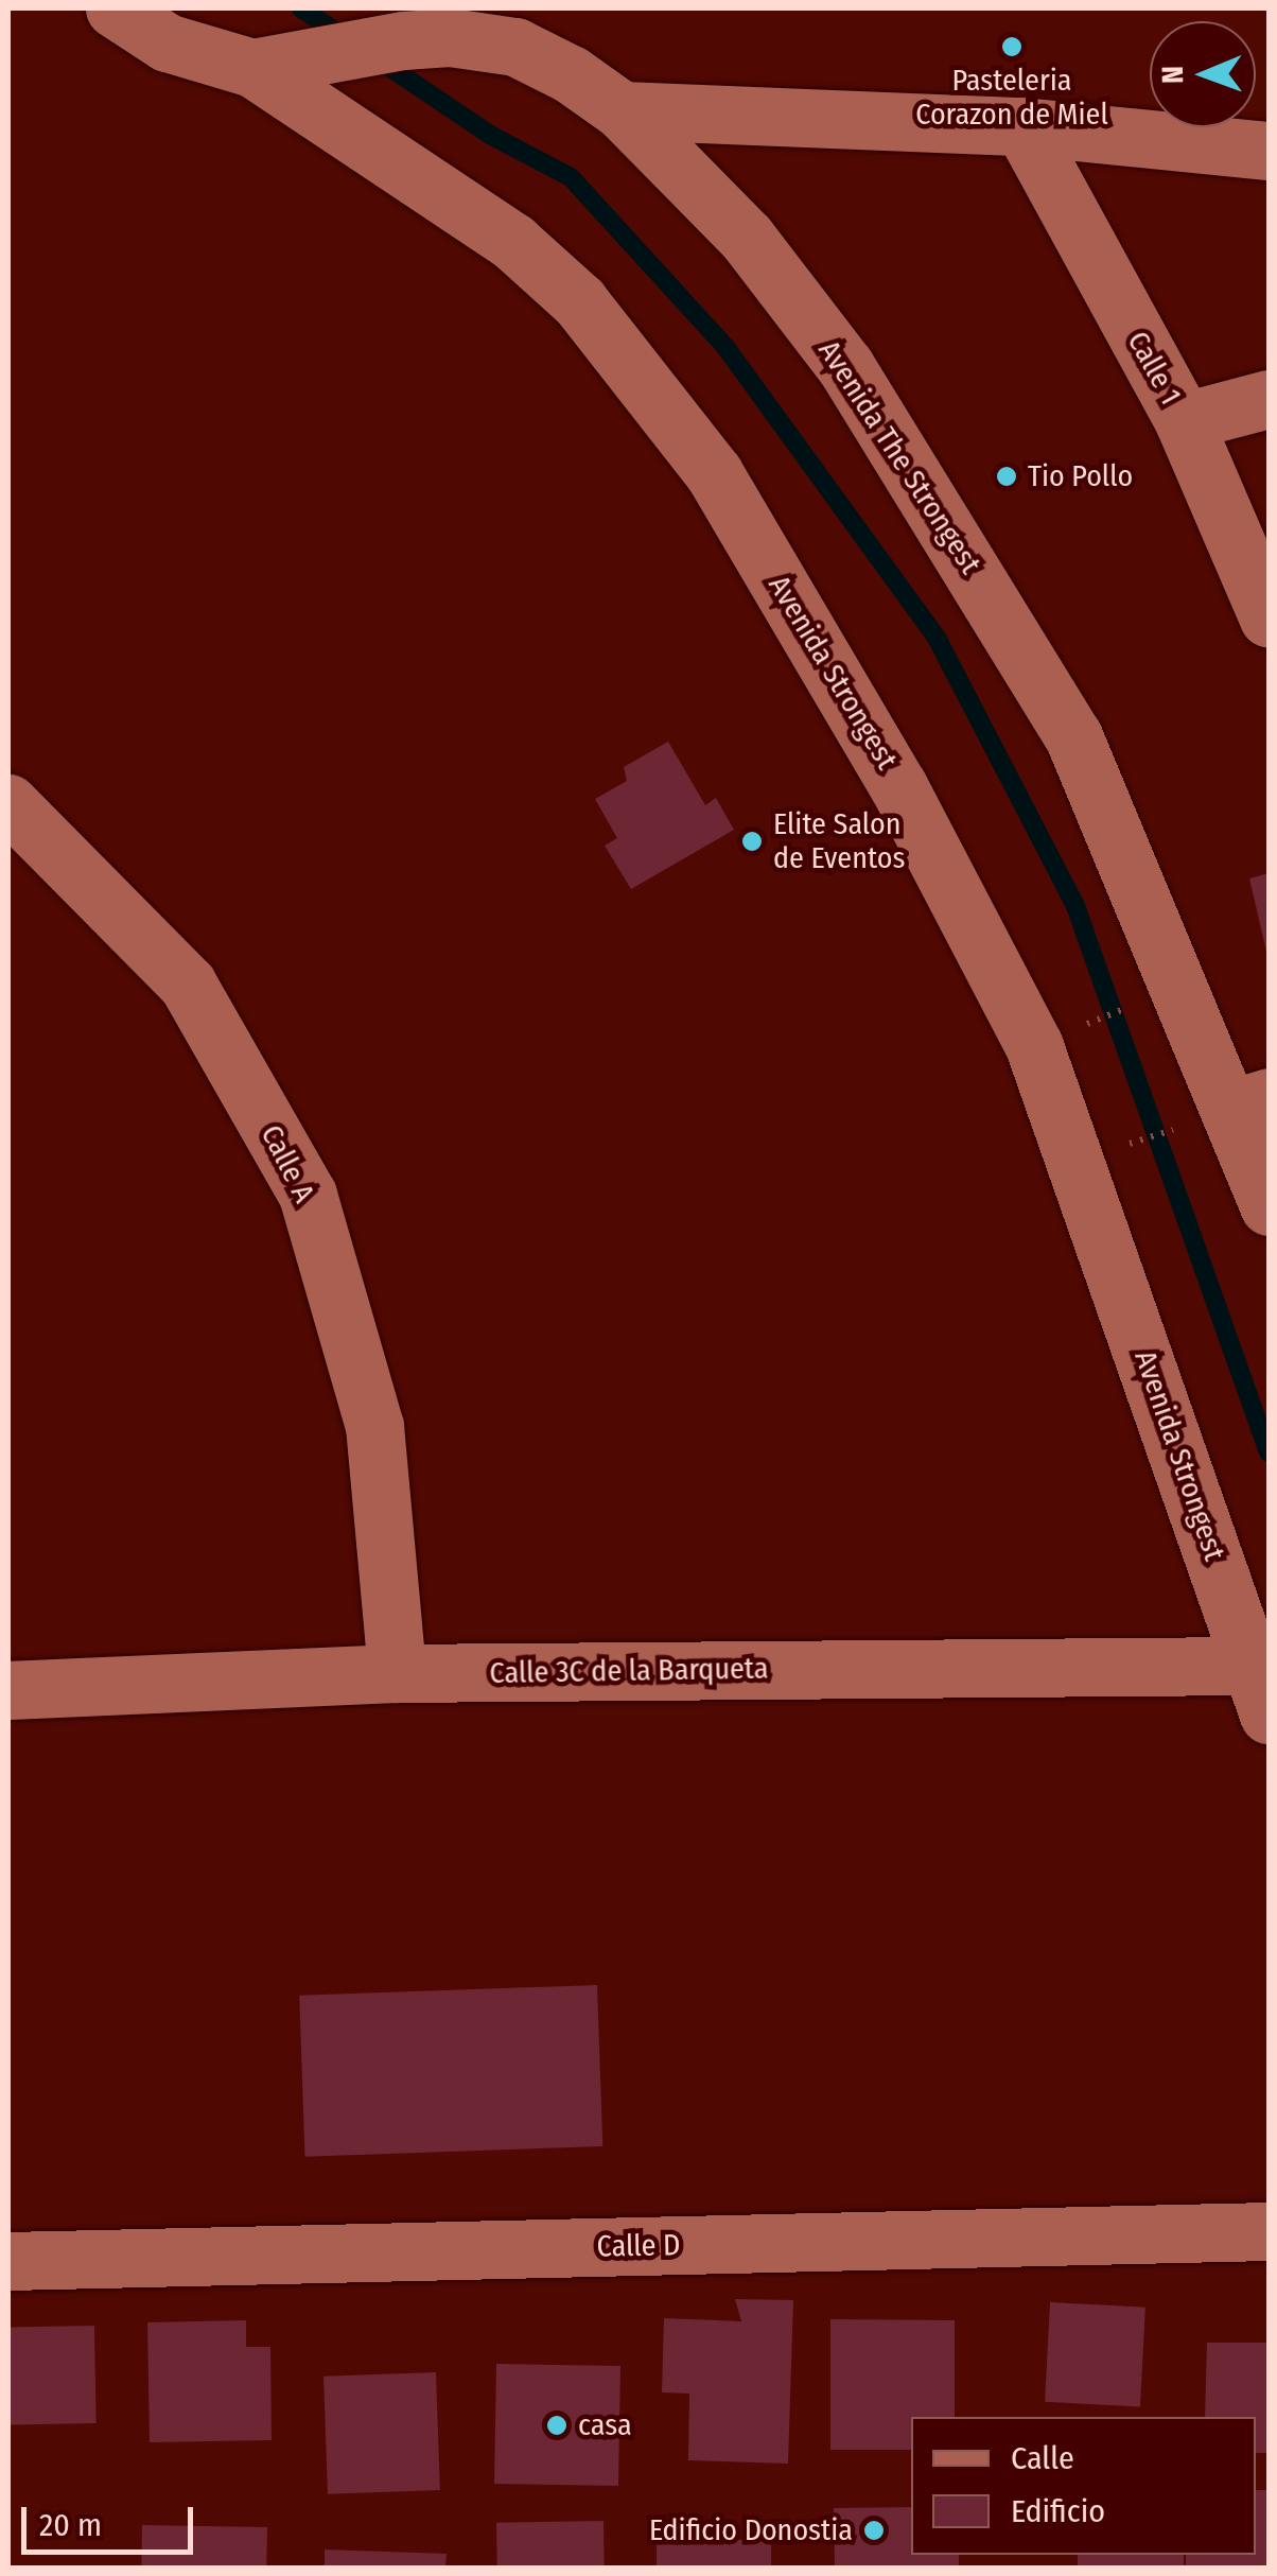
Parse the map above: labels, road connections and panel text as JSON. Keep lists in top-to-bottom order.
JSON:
{
  "streets": {
    "street": [
      "Calle 1",
      "Avenida The Strongest",
      "Avenida Strongest",
      "Calle A",
      "Calle 3C de la Barqueta",
      "Calle D"
    ]
  },
  "crossings": [
    ["Avenida The Strongest", "Avenida Strongest"],
    ["Avenida Strongest", "Calle 3C de la Barqueta"],
    ["Calle A", "Calle 3C de la Barqueta"]
  ],
  "places": [
    "Pasteleria Corazon de Miel",
    "Tio Pollo",
    "Elite Salon de Eventos",
    "casa",
    "Edificio Donostia"
  ],
  "legend": ["Calle", "Edificio"],
  "scale_bar": "20 m",
  "north": "left"
}
